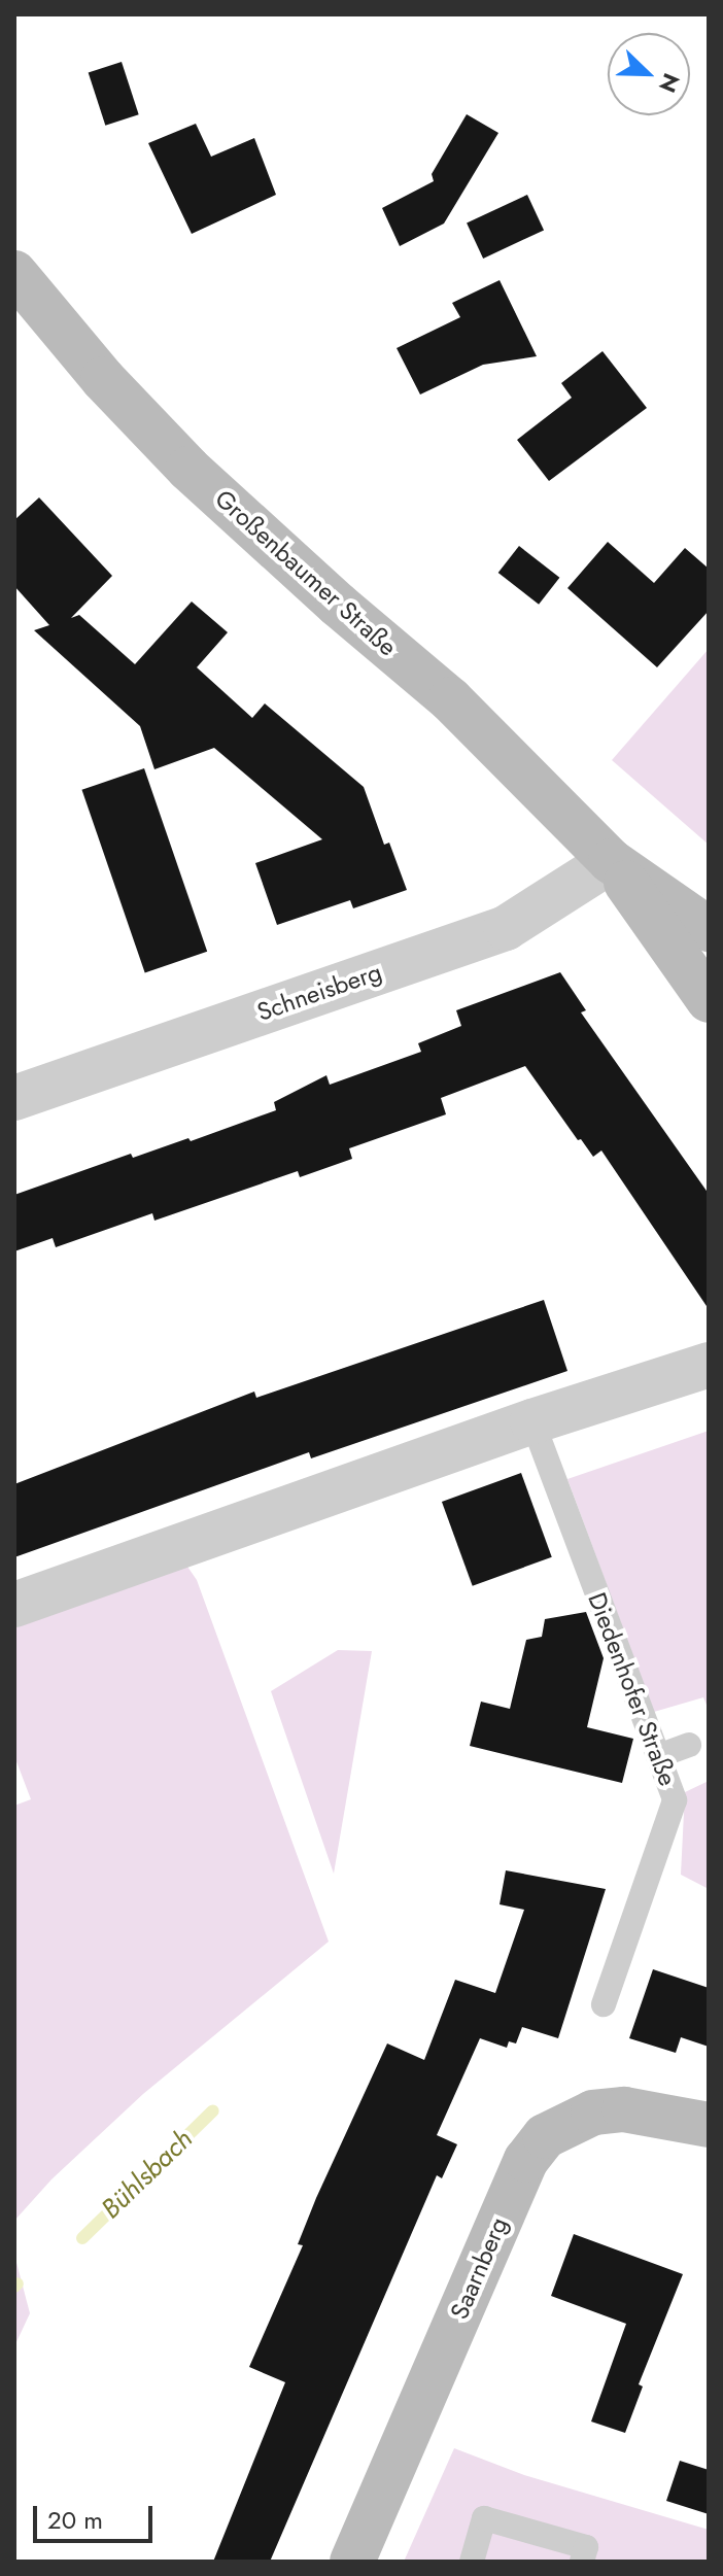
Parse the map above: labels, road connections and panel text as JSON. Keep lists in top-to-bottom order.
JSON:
{
  "streets": {
    "street": ["Großenbaumer Straße", "Schneisberg", "Saarnberg"],
    "lane": ["Diedenhofer Straße"]
  },
  "crossings": [
    ["Großenbaumer Straße", "Schneisberg"]
  ],
  "water": ["Bühlsbach"],
  "scale_bar": "20 m",
  "north": "bottom right"
}
